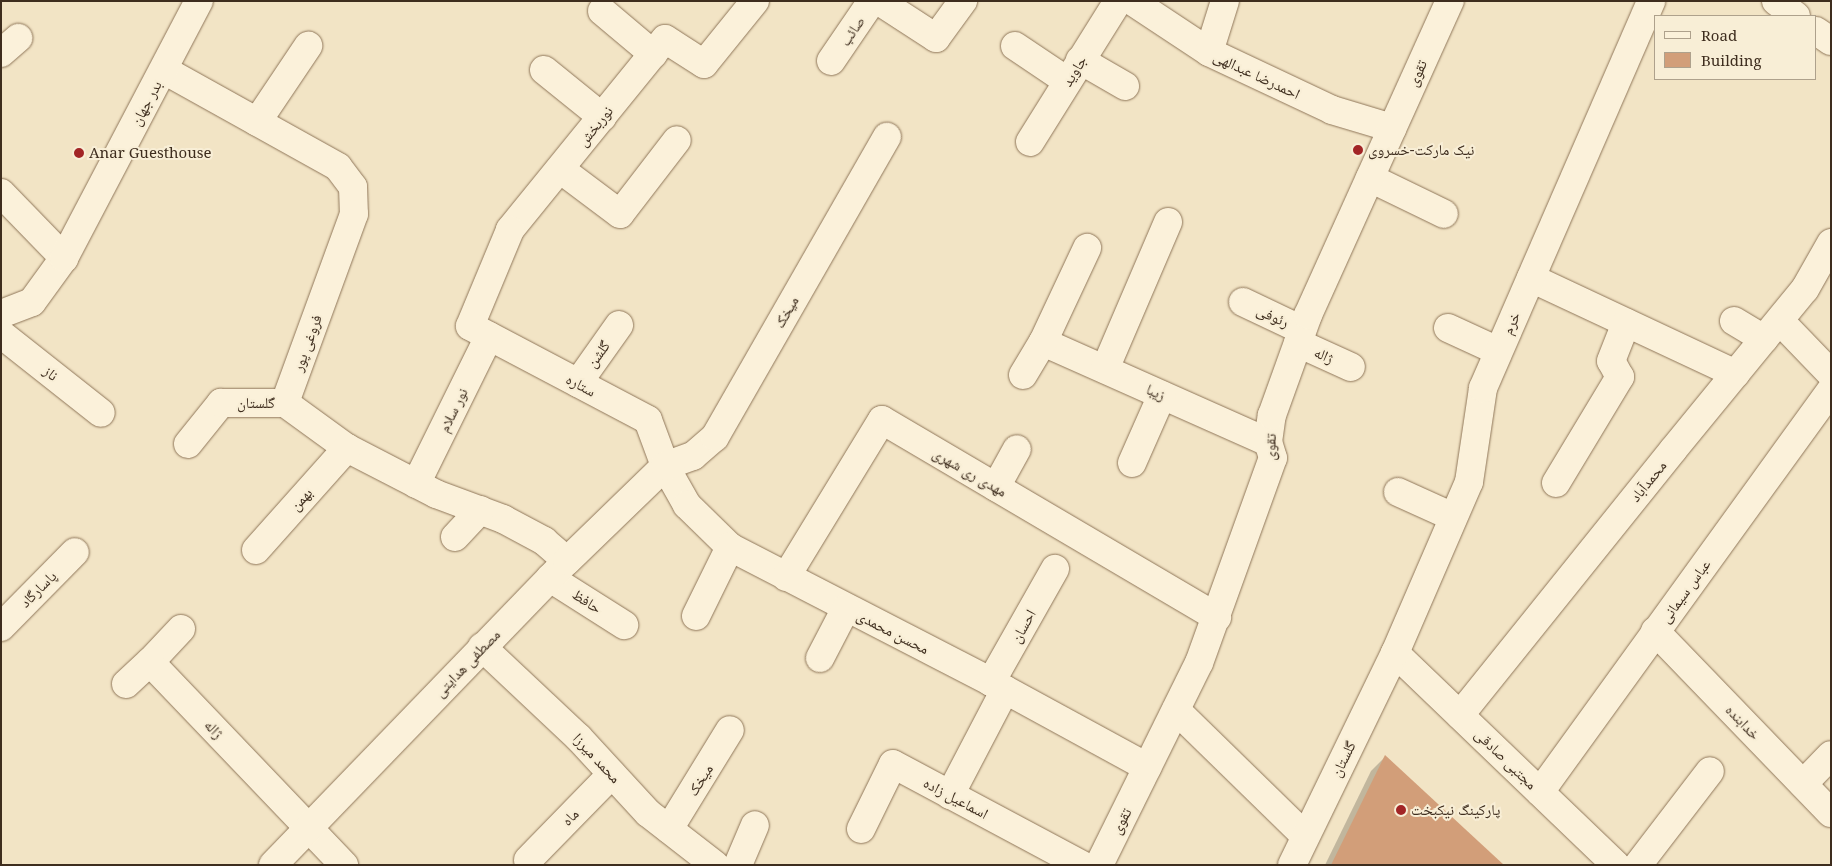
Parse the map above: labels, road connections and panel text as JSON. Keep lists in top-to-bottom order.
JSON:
{
  "streets": {
    "street": [
      "صائب",
      "جاوید",
      "تقوی",
      "احمدرضا عبدالهی",
      "بدر جهان",
      "نوربخش",
      "میخک",
      "رئوفی",
      "خرم",
      "فروغی پور",
      "گلشن",
      "ژاله",
      "ناز",
      "ستاره",
      "زیبا",
      "گلستان",
      "نور سلام",
      "مهدی ری شهری",
      "محمدآباد",
      "بهمن",
      "پاسارگاد",
      "عباس سیمانی",
      "حافظ",
      "احسان",
      "محسن محمدی",
      "مصطفی هدایتی",
      "خدابنده",
      "محمد میرزا",
      "مجتبی صادقی",
      "اسماعیل زاده",
      "ماه"
    ]
  },
  "crossings": [
    ["تقوی", "احمدرضا عبدالهی"],
    ["تقوی", "رئوفی"],
    ["تقوی", "ژاله"],
    ["تقوی", "زیبا"],
    ["تقوی", "مهدی ری شهری"],
    ["تقوی", "محسن محمدی"],
    ["بدر جهان", "فروغی پور"],
    ["نوربخش", "ستاره"],
    ["نوربخش", "نور سلام"],
    ["میخک", "ستاره"],
    ["میخک", "محسن محمدی"],
    ["میخک", "مصطفی هدایتی"],
    ["میخک", "محمد میرزا"],
    ["رئوفی", "ژاله"],
    ["خرم", "گلستان"],
    ["خرم", "مجتبی صادقی"],
    ["فروغی پور", "گلستان"],
    ["گلشن", "ستاره"],
    ["ژاله", "مصطفی هدایتی"],
    ["ستاره", "نور سلام"],
    ["ستاره", "محسن محمدی"],
    ["ستاره", "مصطفی هدایتی"],
    ["گلستان", "مجتبی صادقی"],
    ["مهدی ری شهری", "محسن محمدی"],
    ["محمدآباد", "مجتبی صادقی"],
    ["عباس سیمانی", "خدابنده"],
    ["عباس سیمانی", "مجتبی صادقی"],
    ["حافظ", "مصطفی هدایتی"],
    ["احسان", "محسن محمدی"],
    ["احسان", "اسماعیل زاده"],
    ["محسن محمدی", "مصطفی هدایتی"],
    ["مصطفی هدایتی", "محمد میرزا"],
    ["محمد میرزا", "ماه"]
  ],
  "places": ["نیک مارکت-خسروی", "Anar Guesthouse", "پارکینگ نیکبخت"],
  "legend": ["Road", "Building"]
}
